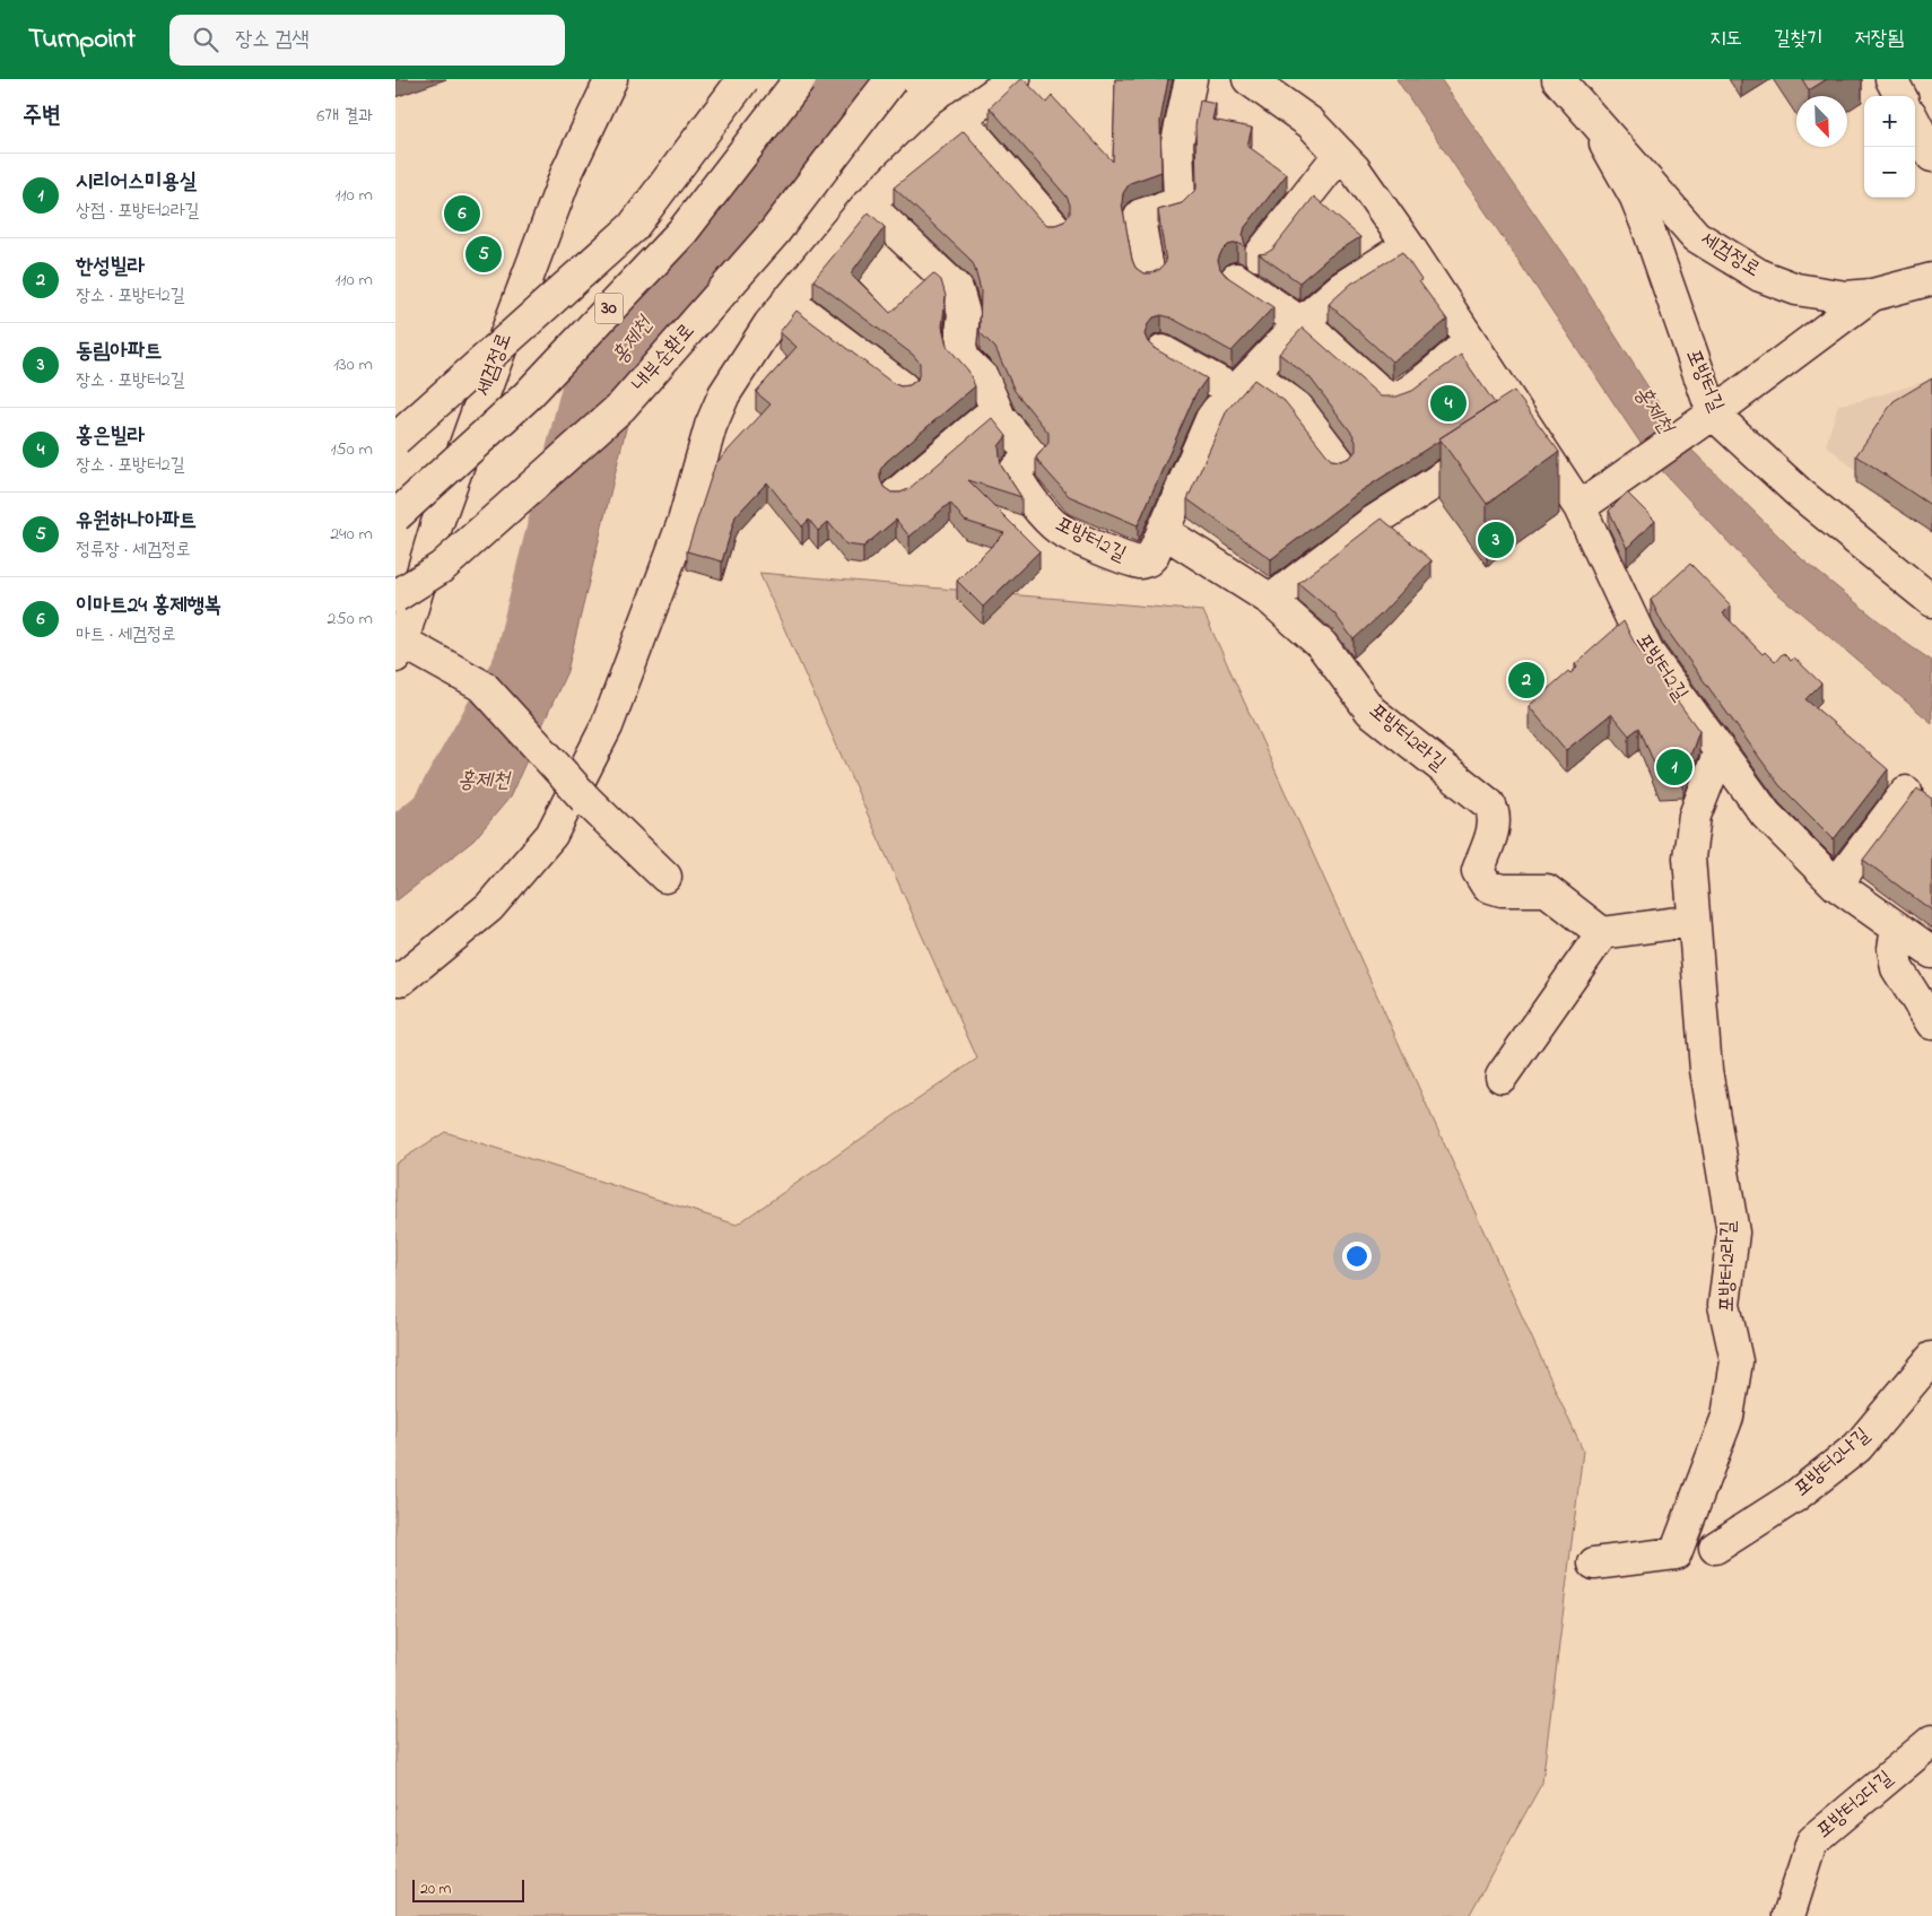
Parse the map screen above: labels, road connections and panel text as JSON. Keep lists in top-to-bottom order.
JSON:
{
  "streets": {
    "main road": [
      "세검정로",
      "30",
      "내부순환로",
      "포방터길",
      "포방터2길",
      "포방터2라길",
      "포방터2나길",
      "포방터2다길"
    ]
  },
  "crossings": [
    ["세검정로", "포방터길"],
    ["포방터2길", "포방터2라길"]
  ],
  "water": ["홍제천"],
  "scale_bar": "20 m",
  "north": "bottom right",
  "page": {
    "header": "Turnpoint",
    "search": "장소 검색",
    "nav": ["지도", "길찾기", "저장됨"],
    "heading": ["주변", "6개 결과"],
    "map_buttons": ["+", "−"],
    "list": [
      {
        "mark": "1",
        "name": "시리어스미용실",
        "note": "상점 · 포방터2라길",
        "value": "110 m"
      },
      {
        "mark": "2",
        "name": "한성빌라",
        "note": "장소 · 포방터2길",
        "value": "110 m"
      },
      {
        "mark": "3",
        "name": "동림아파트",
        "note": "장소 · 포방터2길",
        "value": "130 m"
      },
      {
        "mark": "4",
        "name": "홍은빌라",
        "note": "장소 · 포방터2길",
        "value": "150 m"
      },
      {
        "mark": "5",
        "name": "유원하나아파트",
        "note": "정류장 · 세검정로",
        "value": "240 m"
      },
      {
        "mark": "6",
        "name": "이마트24 홍제행복",
        "note": "마트 · 세검정로",
        "value": "250 m"
      }
    ],
    "pins": [
      "6",
      "5",
      "4",
      "3",
      "2",
      "1"
    ],
    "scale": "20 m"
  }
}
